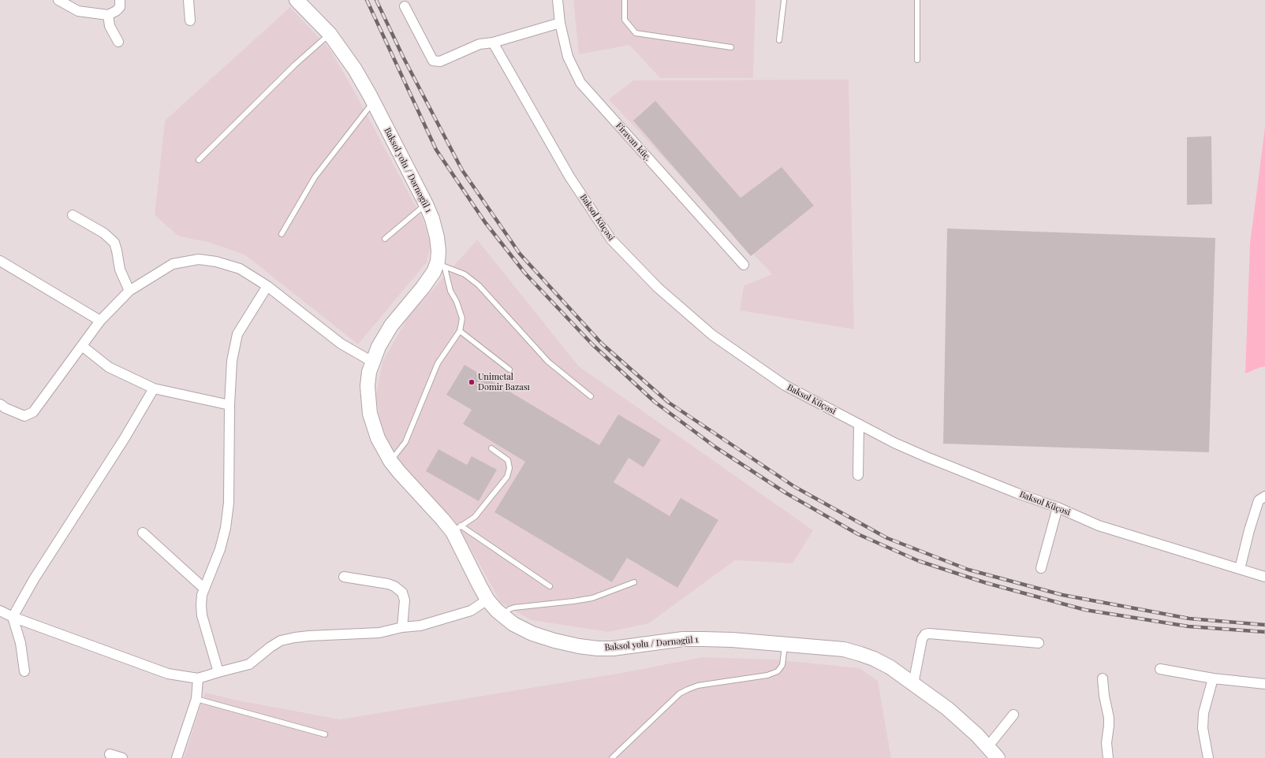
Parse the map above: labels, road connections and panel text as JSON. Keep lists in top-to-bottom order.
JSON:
{
  "streets": {
    "main road": ["Baksol yolu / Dərnəgül 1"],
    "street": ["Firavan küç.", "Baksol Küçəsi"]
  },
  "places": ["Unimetal Dəmir Bazası"]
}
